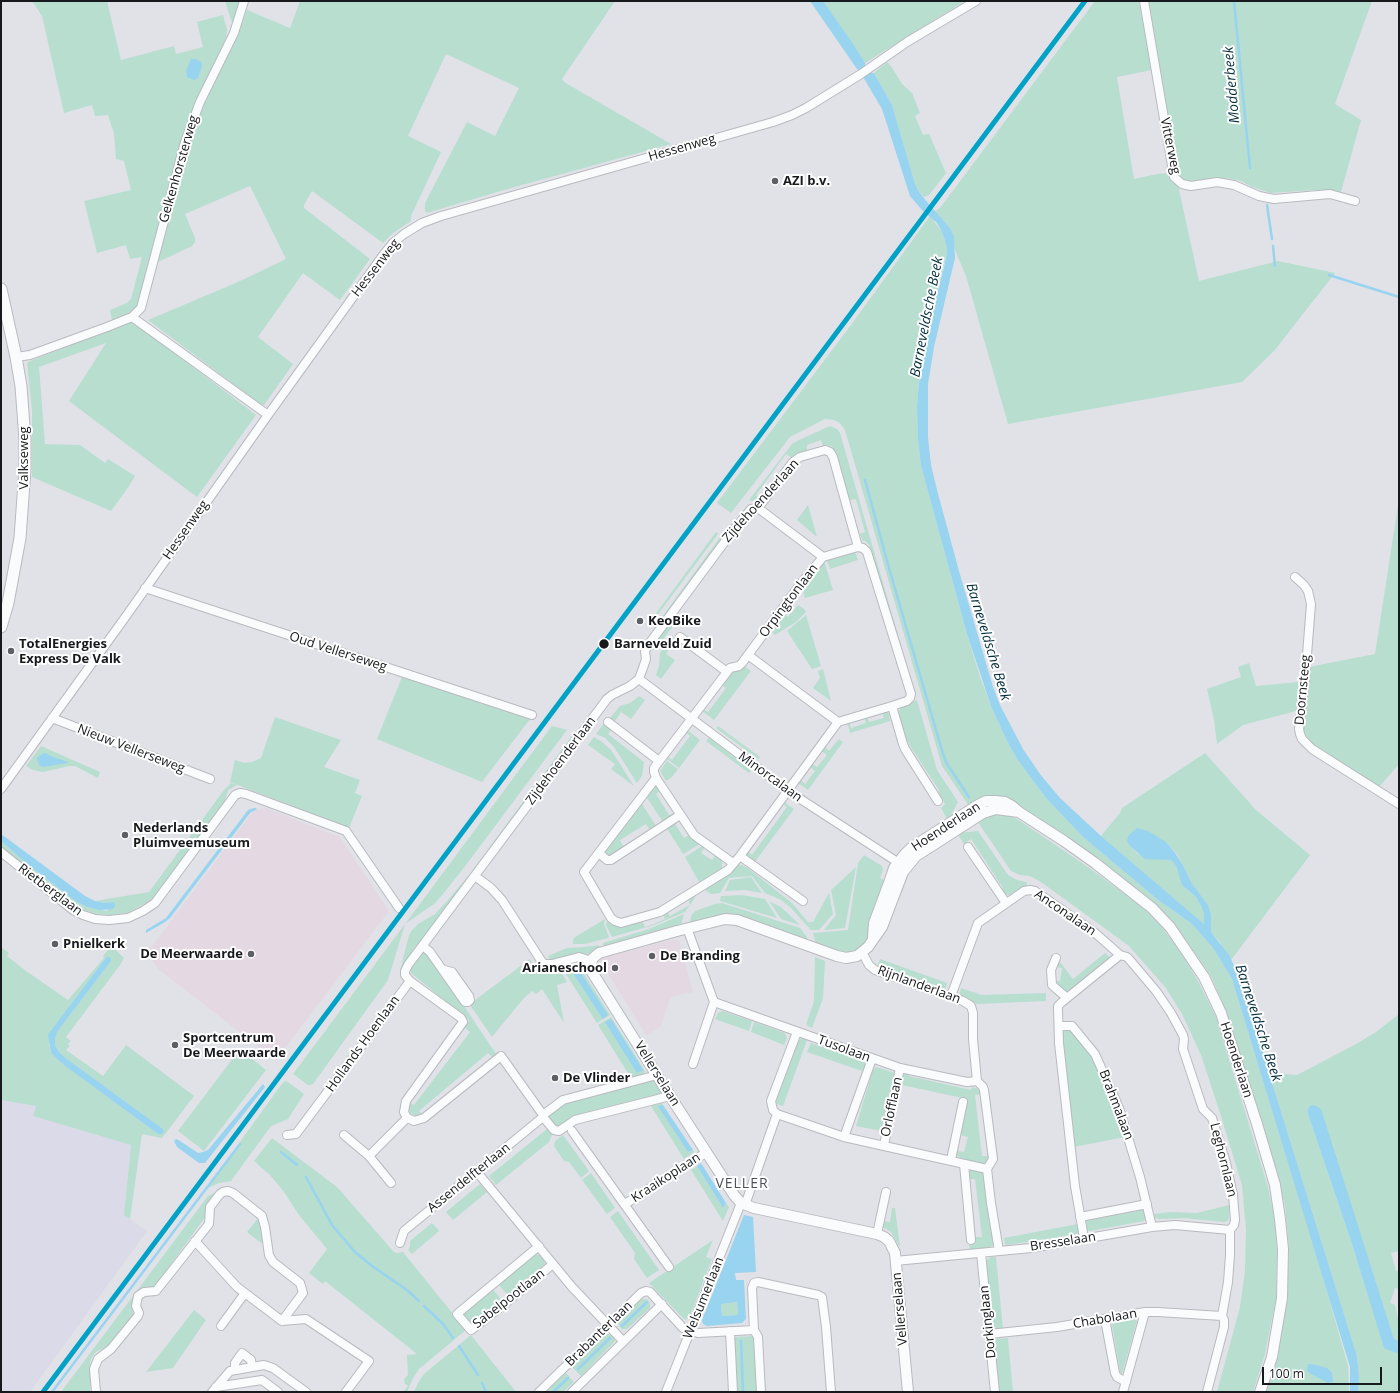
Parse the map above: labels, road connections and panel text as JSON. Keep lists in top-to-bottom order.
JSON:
{
  "streets": {
    "main road": ["Valkseweg"],
    "street": [
      "Vitterweg",
      "Hessenweg",
      "Gelkenhorsterweg",
      "Zijdehoenderlaan",
      "Orpingtonlaan",
      "Oud Vellerseweg",
      "Doornsteeg",
      "Nieuw Vellerseweg",
      "Minorcalaan",
      "Hoenderlaan",
      "Rietberglaan",
      "Anconalaan",
      "Rijnlanderlaan",
      "Hollands Hoenlaan",
      "Tusolaan",
      "Vellerselaan",
      "Brahmalaan",
      "Orlofflaan",
      "Leghornlaan",
      "Assendelfterlaan",
      "Kraaikoplaan",
      "Bresselaan",
      "Welsumerlaan",
      "Sabelpootlaan",
      "Chabolaan",
      "Dorkinglaan",
      "Brabanterlaan"
    ]
  },
  "crossings": [
    ["Hessenweg", "Oud Vellerseweg"],
    ["Hessenweg", "Nieuw Vellerseweg"],
    ["Zijdehoenderlaan", "Orpingtonlaan"],
    ["Zijdehoenderlaan", "Minorcalaan"],
    ["Orpingtonlaan", "Minorcalaan"],
    ["Minorcalaan", "Hoenderlaan"],
    ["Hoenderlaan", "Rijnlanderlaan"],
    ["Anconalaan", "Rijnlanderlaan"],
    ["Anconalaan", "Leghornlaan"],
    ["Rijnlanderlaan", "Tusolaan"],
    ["Rijnlanderlaan", "Orlofflaan"],
    ["Rijnlanderlaan", "Bresselaan"],
    ["Tusolaan", "Orlofflaan"],
    ["Vellerselaan", "Assendelfterlaan"],
    ["Vellerselaan", "Kraaikoplaan"],
    ["Vellerselaan", "Bresselaan"],
    ["Vellerselaan", "Welsumerlaan"],
    ["Brahmalaan", "Bresselaan"],
    ["Leghornlaan", "Bresselaan"],
    ["Leghornlaan", "Chabolaan"],
    ["Assendelfterlaan", "Sabelpootlaan"],
    ["Bresselaan", "Dorkinglaan"],
    ["Welsumerlaan", "Brabanterlaan"],
    ["Sabelpootlaan", "Brabanterlaan"],
    ["Chabolaan", "Dorkinglaan"]
  ],
  "districts": ["VELLER"],
  "water": ["Modderbeek", "Barneveldsche Beek"],
  "places": [
    "AZI b.v.",
    "KeoBike",
    "Barneveld Zuid",
    "TotalEnergies Express De Valk",
    "Nederlands Pluimveemuseum",
    "Pnielkerk",
    "De Meerwaarde",
    "De Branding",
    "Arianeschool",
    "Sportcentrum De Meerwaarde",
    "De Vlinder"
  ],
  "scale_bar": "100 m"
}
